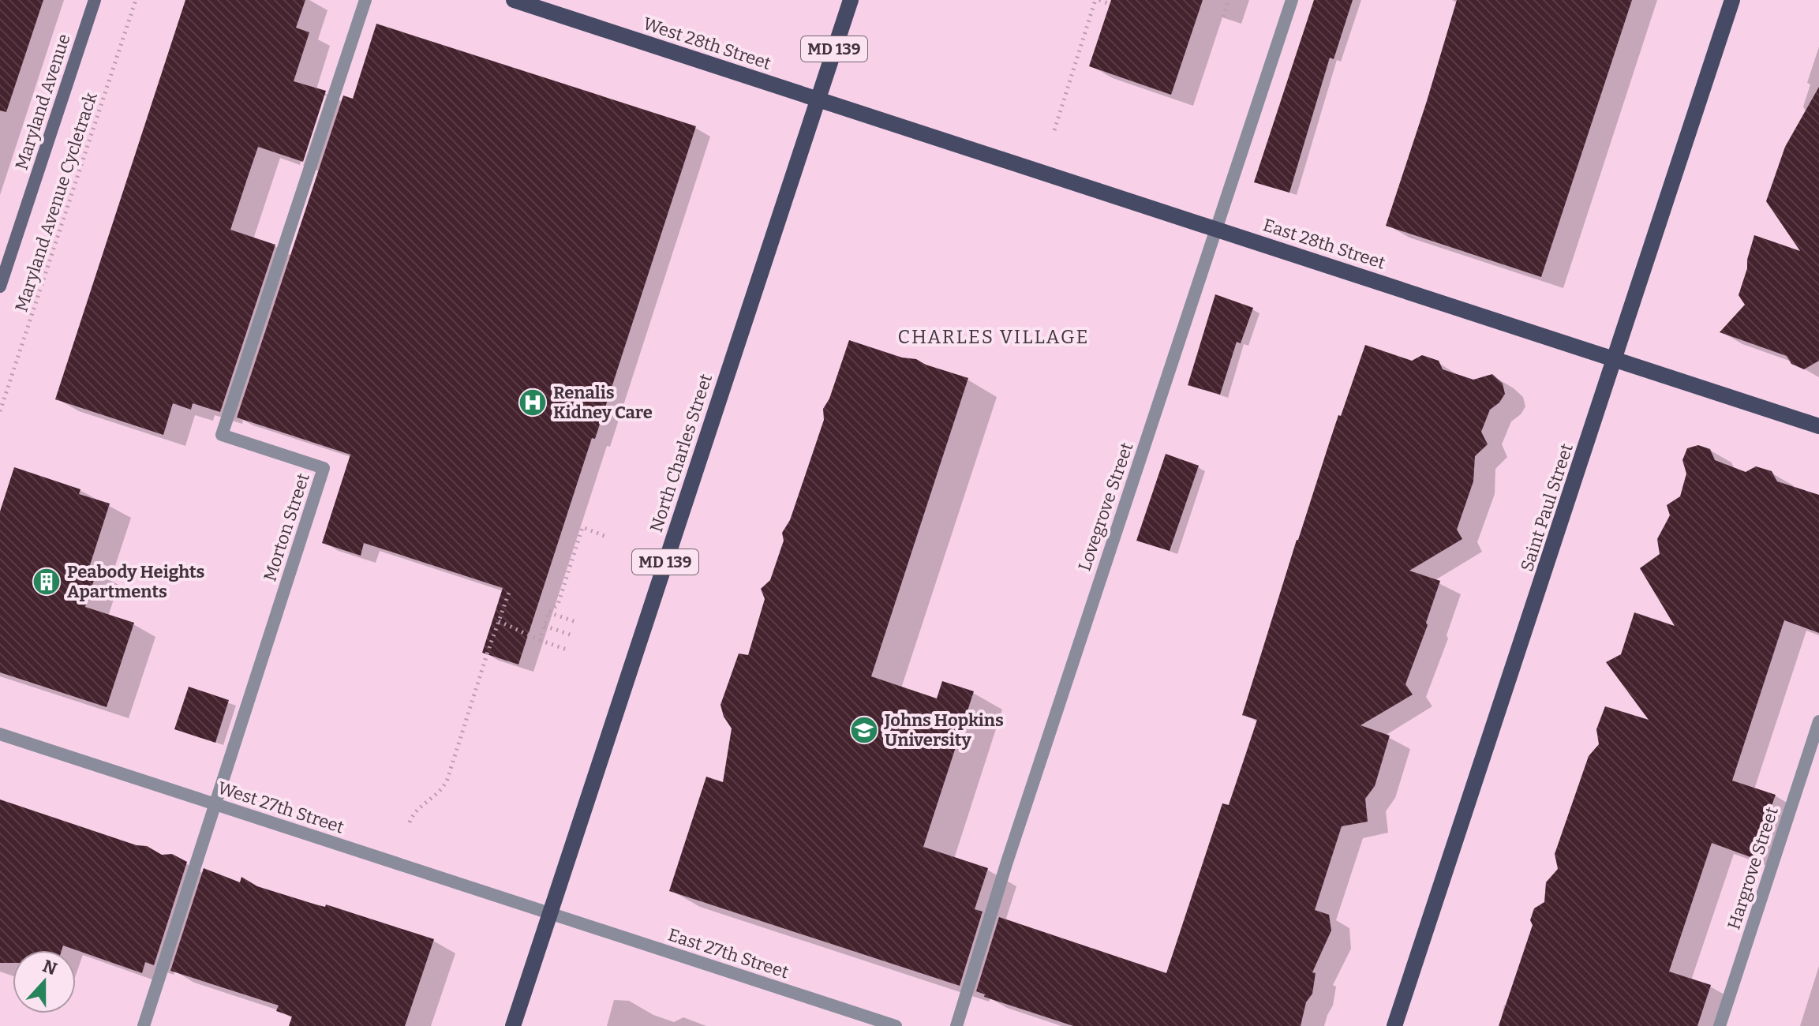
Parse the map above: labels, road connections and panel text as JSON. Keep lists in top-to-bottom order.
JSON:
{
  "streets": {
    "main road": [
      "West 28th Street",
      "MD 139",
      "Maryland Avenue",
      "East 28th Street",
      "North Charles Street",
      "Saint Paul Street"
    ],
    "street": [
      "Lovegrove Street",
      "Morton Street",
      "West 27th Street",
      "Hargrove Street",
      "East 27th Street"
    ],
    "path": ["Maryland Avenue Cycletrack"]
  },
  "crossings": [
    ["West 28th Street", "East 28th Street"],
    ["West 28th Street", "North Charles Street"],
    ["East 28th Street", "North Charles Street"],
    ["East 28th Street", "Lovegrove Street"],
    ["East 28th Street", "Saint Paul Street"],
    ["North Charles Street", "West 27th Street"],
    ["North Charles Street", "East 27th Street"],
    ["Morton Street", "West 27th Street"],
    ["West 27th Street", "East 27th Street"]
  ],
  "districts": ["CHARLES VILLAGE"],
  "places": {
    "hospital": ["Renalis Kidney Care"],
    "building": ["Peabody Heights Apartments"],
    "school or university": ["Johns Hopkins University"]
  },
  "north": "top"
}
